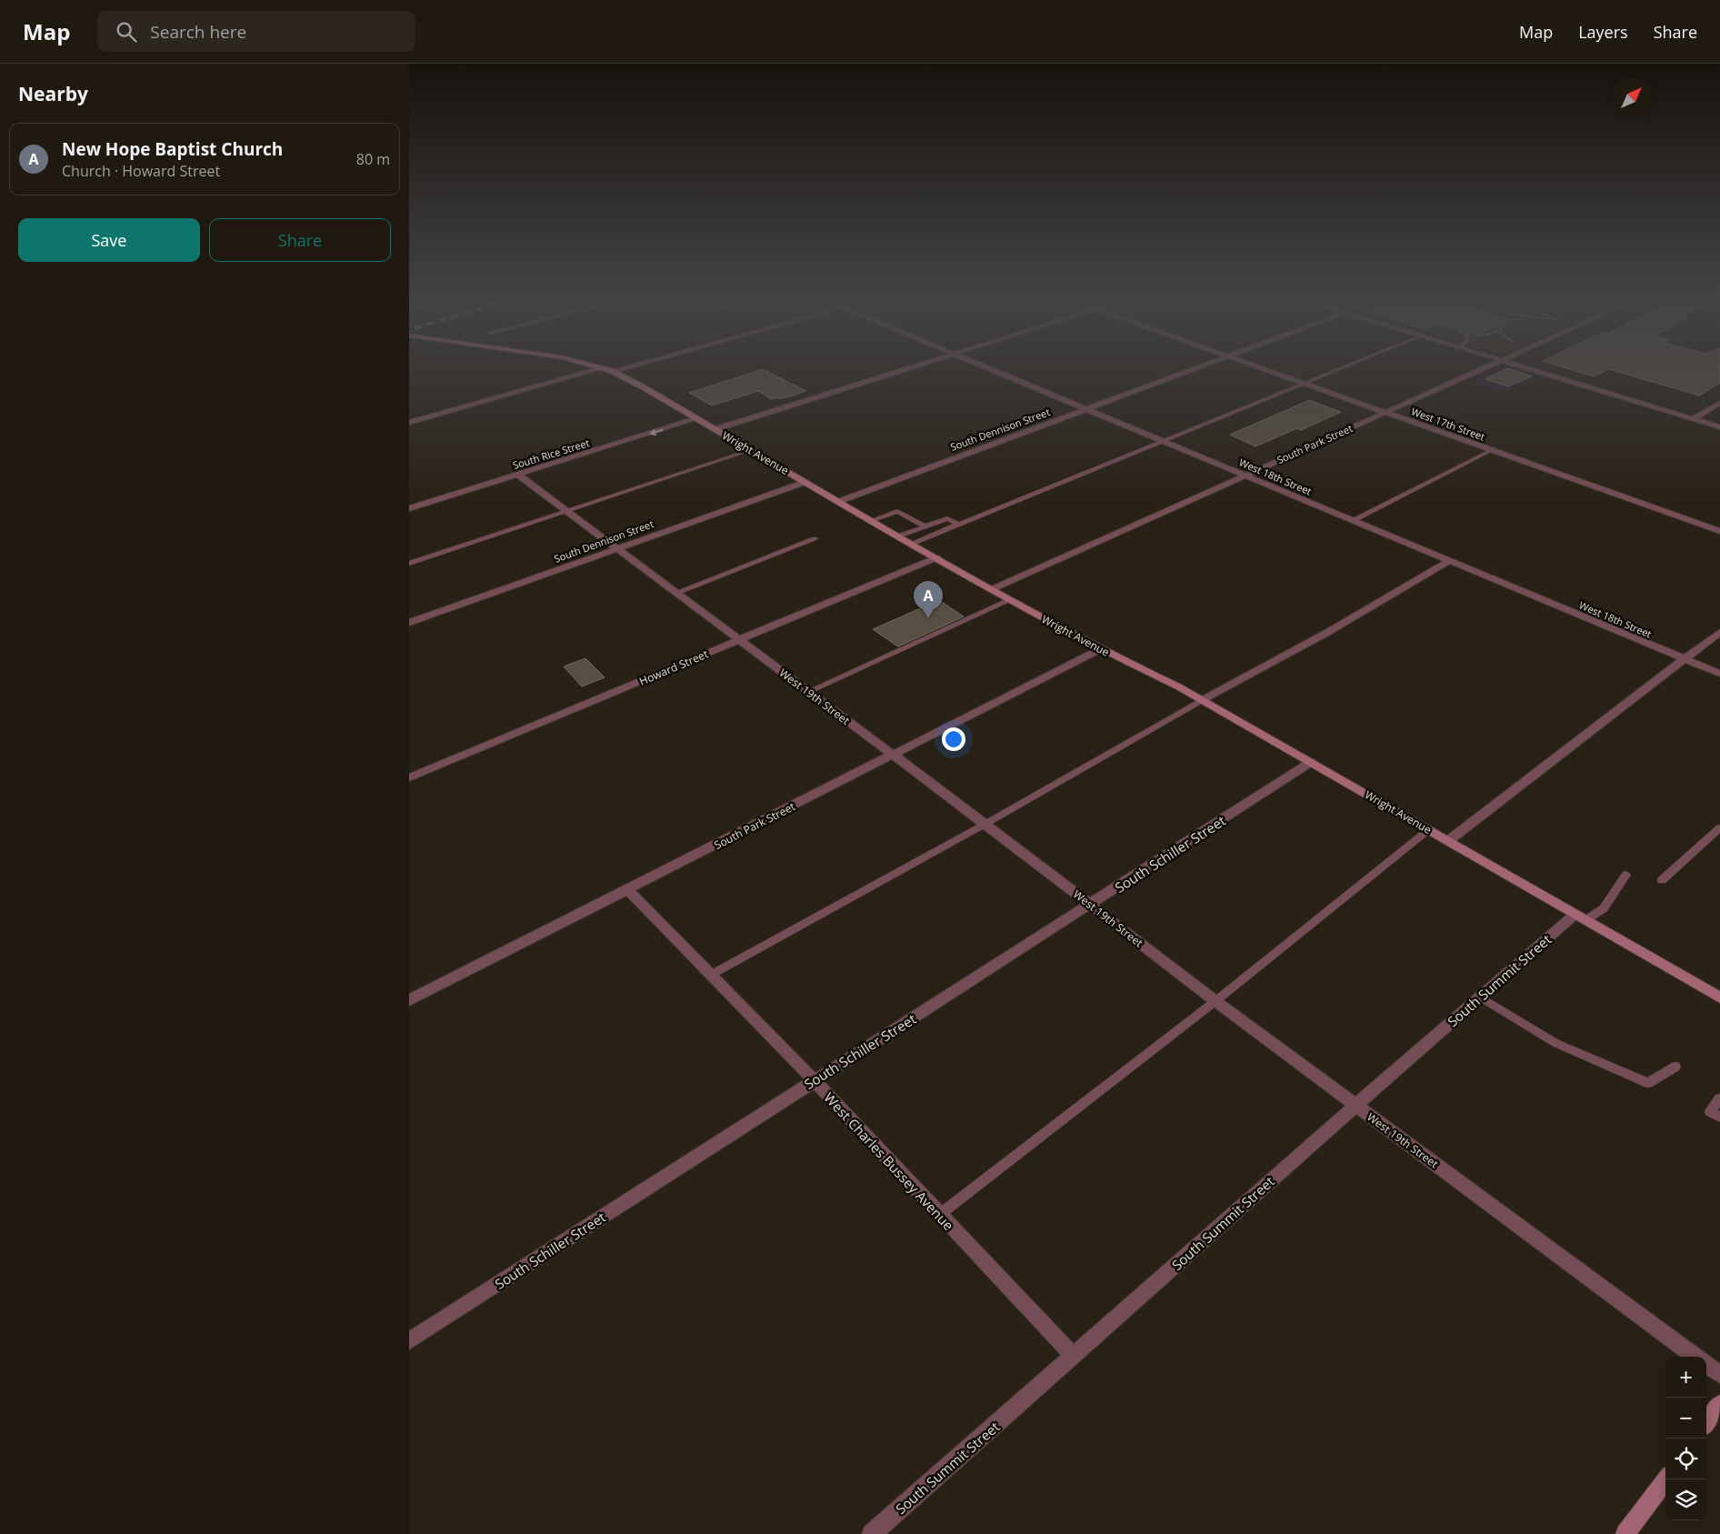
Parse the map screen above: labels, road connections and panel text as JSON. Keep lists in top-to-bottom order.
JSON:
{
  "streets": {
    "main road": ["Wright Avenue"],
    "street": [
      "West 17th Street",
      "South Dennison Street",
      "South Park Street",
      "South Rice Street",
      "West 18th Street",
      "Howard Street",
      "West 19th Street",
      "South Schiller Street",
      "South Summit Street",
      "West Charles Bussey Avenue"
    ]
  },
  "crossings": [
    ["West 17th Street", "South Park Street"],
    ["South Dennison Street", "Wright Avenue"],
    ["South Dennison Street", "West 18th Street"],
    ["South Dennison Street", "West 19th Street"],
    ["South Park Street", "Wright Avenue"],
    ["South Park Street", "West 18th Street"],
    ["South Park Street", "West 19th Street"],
    ["South Park Street", "West Charles Bussey Avenue"],
    ["Wright Avenue", "South Rice Street"],
    ["Wright Avenue", "Howard Street"],
    ["Wright Avenue", "South Schiller Street"],
    ["Wright Avenue", "South Summit Street"],
    ["South Rice Street", "West 19th Street"],
    ["Howard Street", "West 19th Street"],
    ["West 19th Street", "South Schiller Street"],
    ["West 19th Street", "South Summit Street"],
    ["South Schiller Street", "West Charles Bussey Avenue"],
    ["South Summit Street", "West Charles Bussey Avenue"]
  ],
  "north": "top right",
  "page": {
    "header": "Map",
    "search": "Search here",
    "nav": ["Map", "Layers", "Share"],
    "heading": "Nearby",
    "list": [
      {
        "mark": "A",
        "name": "New Hope Baptist Church",
        "note": "Church · Howard Street",
        "value": "80 m"
      }
    ],
    "buttons": ["Save", "Share"],
    "pins": "A",
    "map_buttons": ["+", "−"]
  }
}
